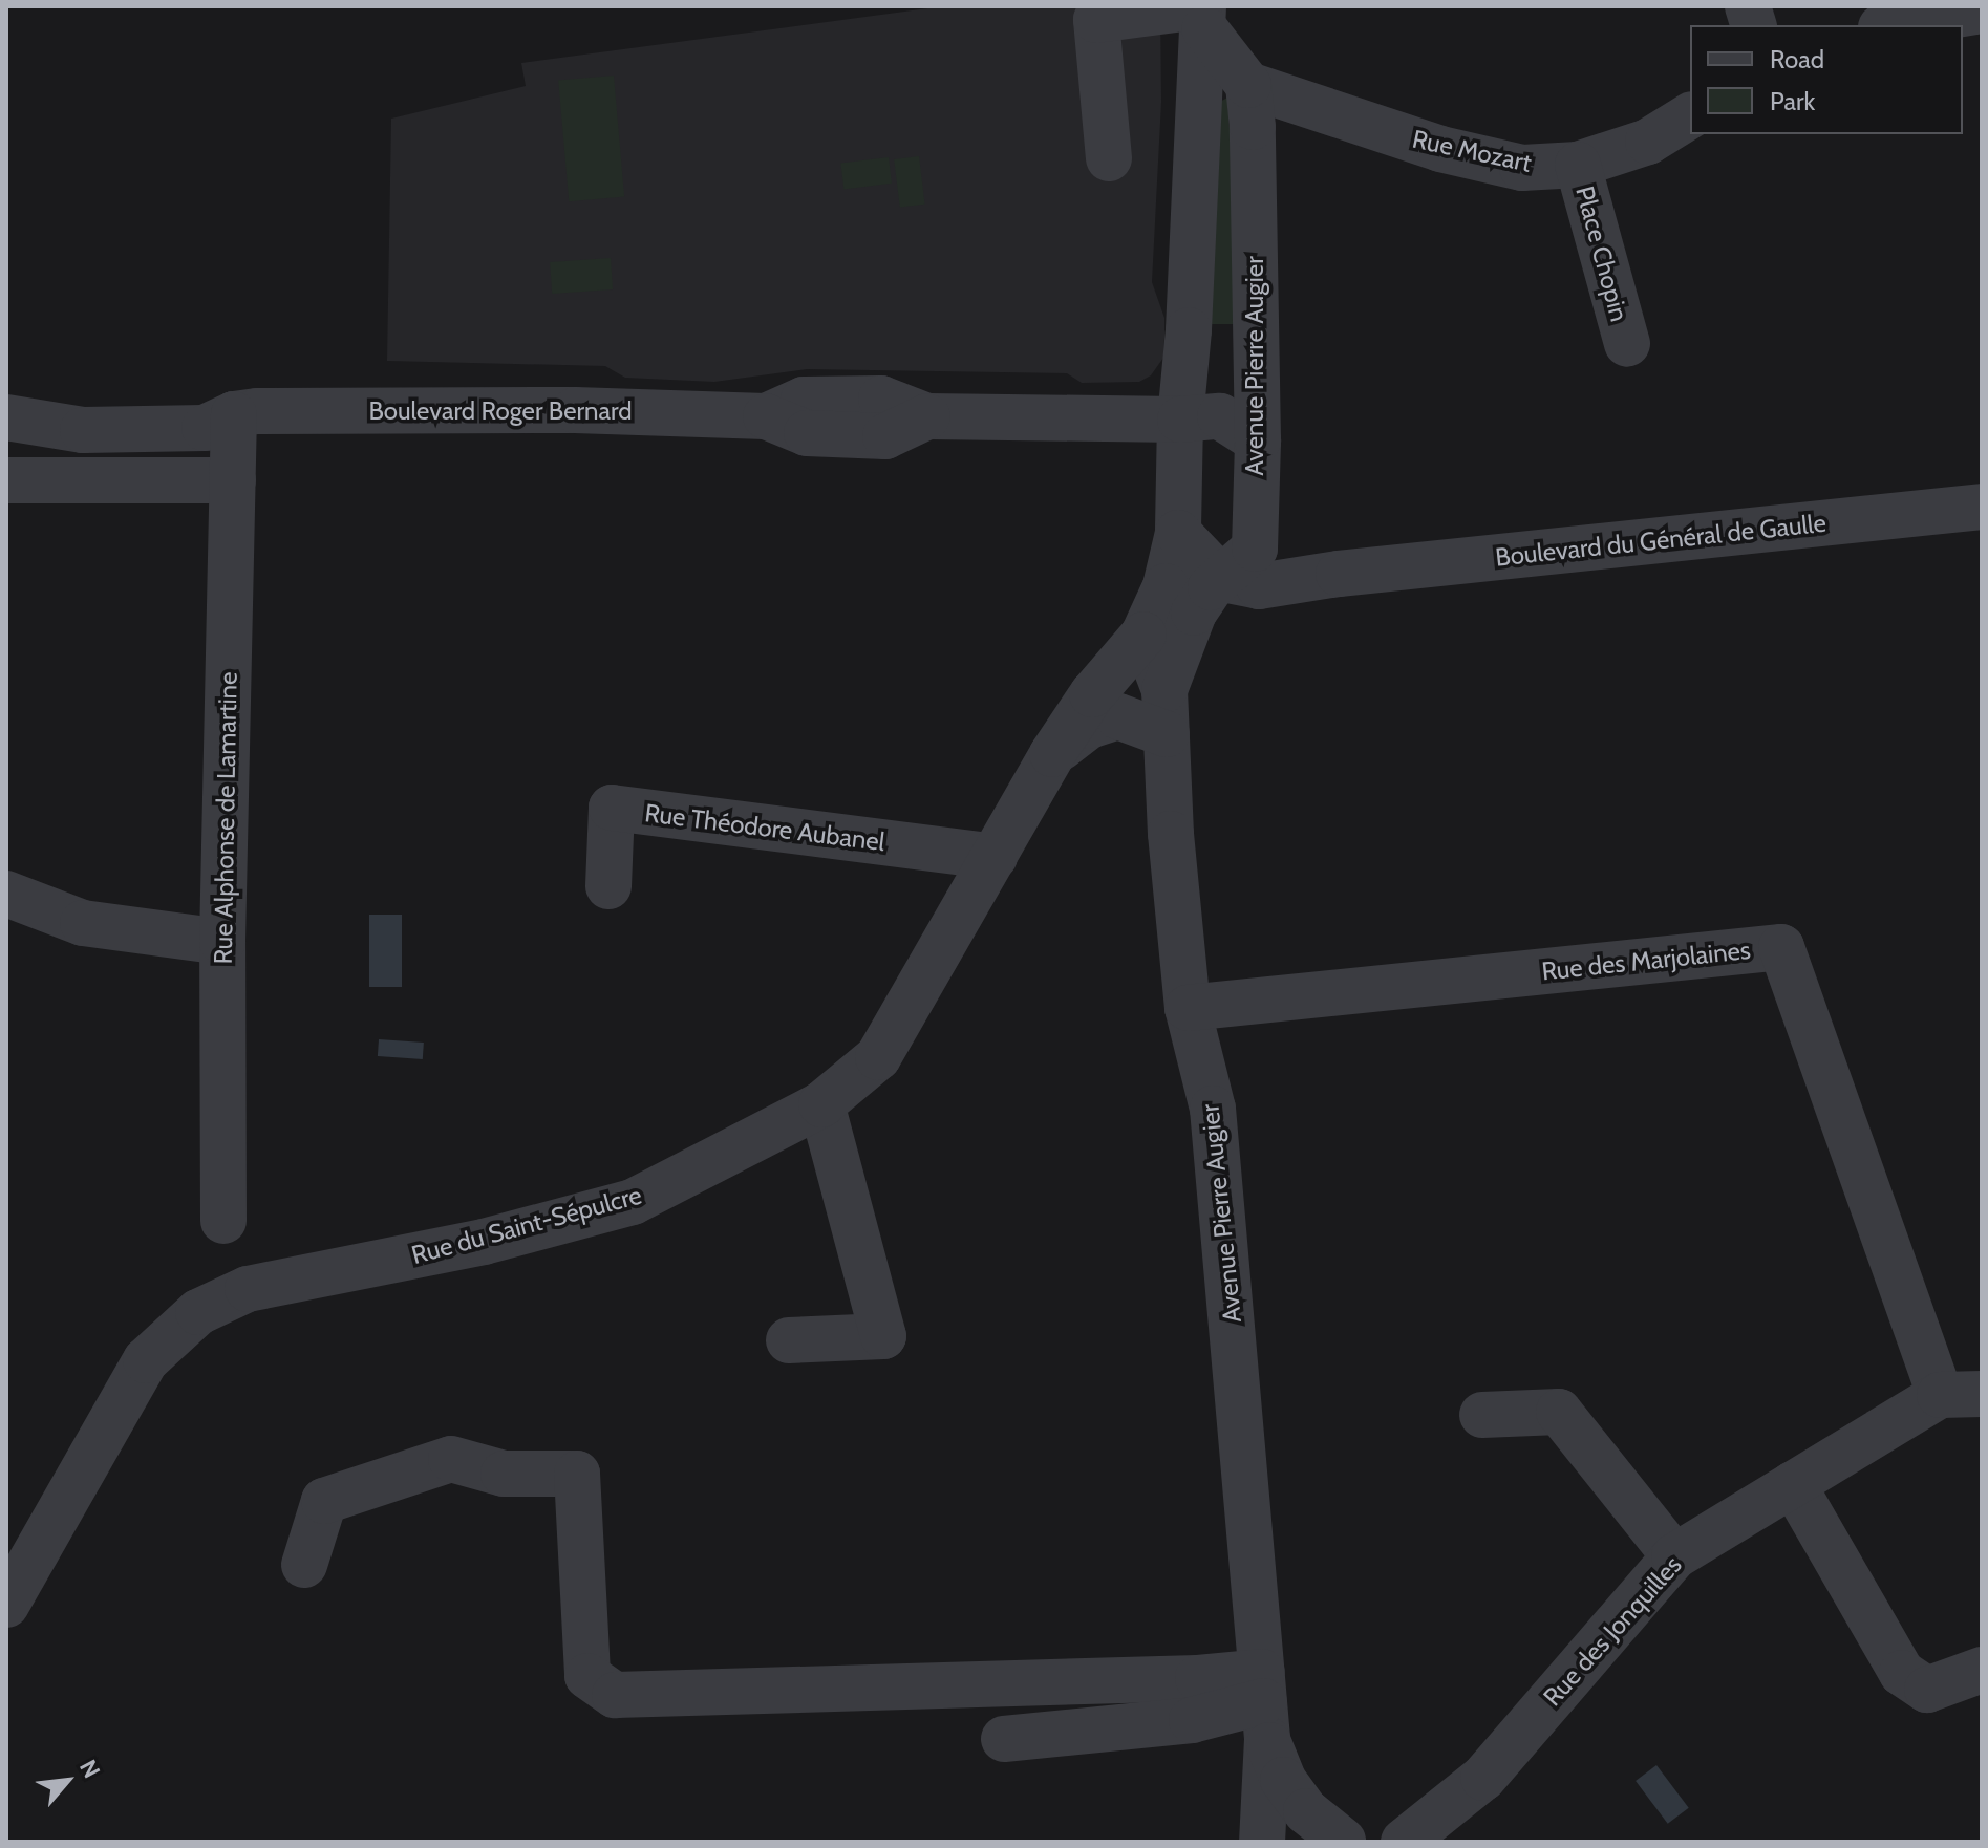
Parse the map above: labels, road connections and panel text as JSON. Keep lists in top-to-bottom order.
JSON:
{
  "streets": {
    "street": [
      "Rue Mozart",
      "Place Chopin",
      "Avenue Pierre Augier",
      "Boulevard Roger Bernard",
      "Boulevard du Général de Gaulle",
      "Rue Alphonse de Lamartine",
      "Rue Théodore Aubanel",
      "Rue des Marjolaines",
      "Rue du Saint-Sépulcre",
      "Rue des Jonquilles"
    ]
  },
  "crossings": [
    ["Rue Mozart", "Place Chopin"],
    ["Rue Mozart", "Avenue Pierre Augier"],
    ["Avenue Pierre Augier", "Boulevard Roger Bernard"],
    ["Avenue Pierre Augier", "Boulevard du Général de Gaulle"],
    ["Avenue Pierre Augier", "Rue des Marjolaines"],
    ["Avenue Pierre Augier", "Rue du Saint-Sépulcre"],
    ["Boulevard Roger Bernard", "Rue Alphonse de Lamartine"],
    ["Rue Théodore Aubanel", "Rue du Saint-Sépulcre"],
    ["Rue des Marjolaines", "Rue des Jonquilles"]
  ],
  "legend": ["Road", "Park"],
  "north": "top right"
}
